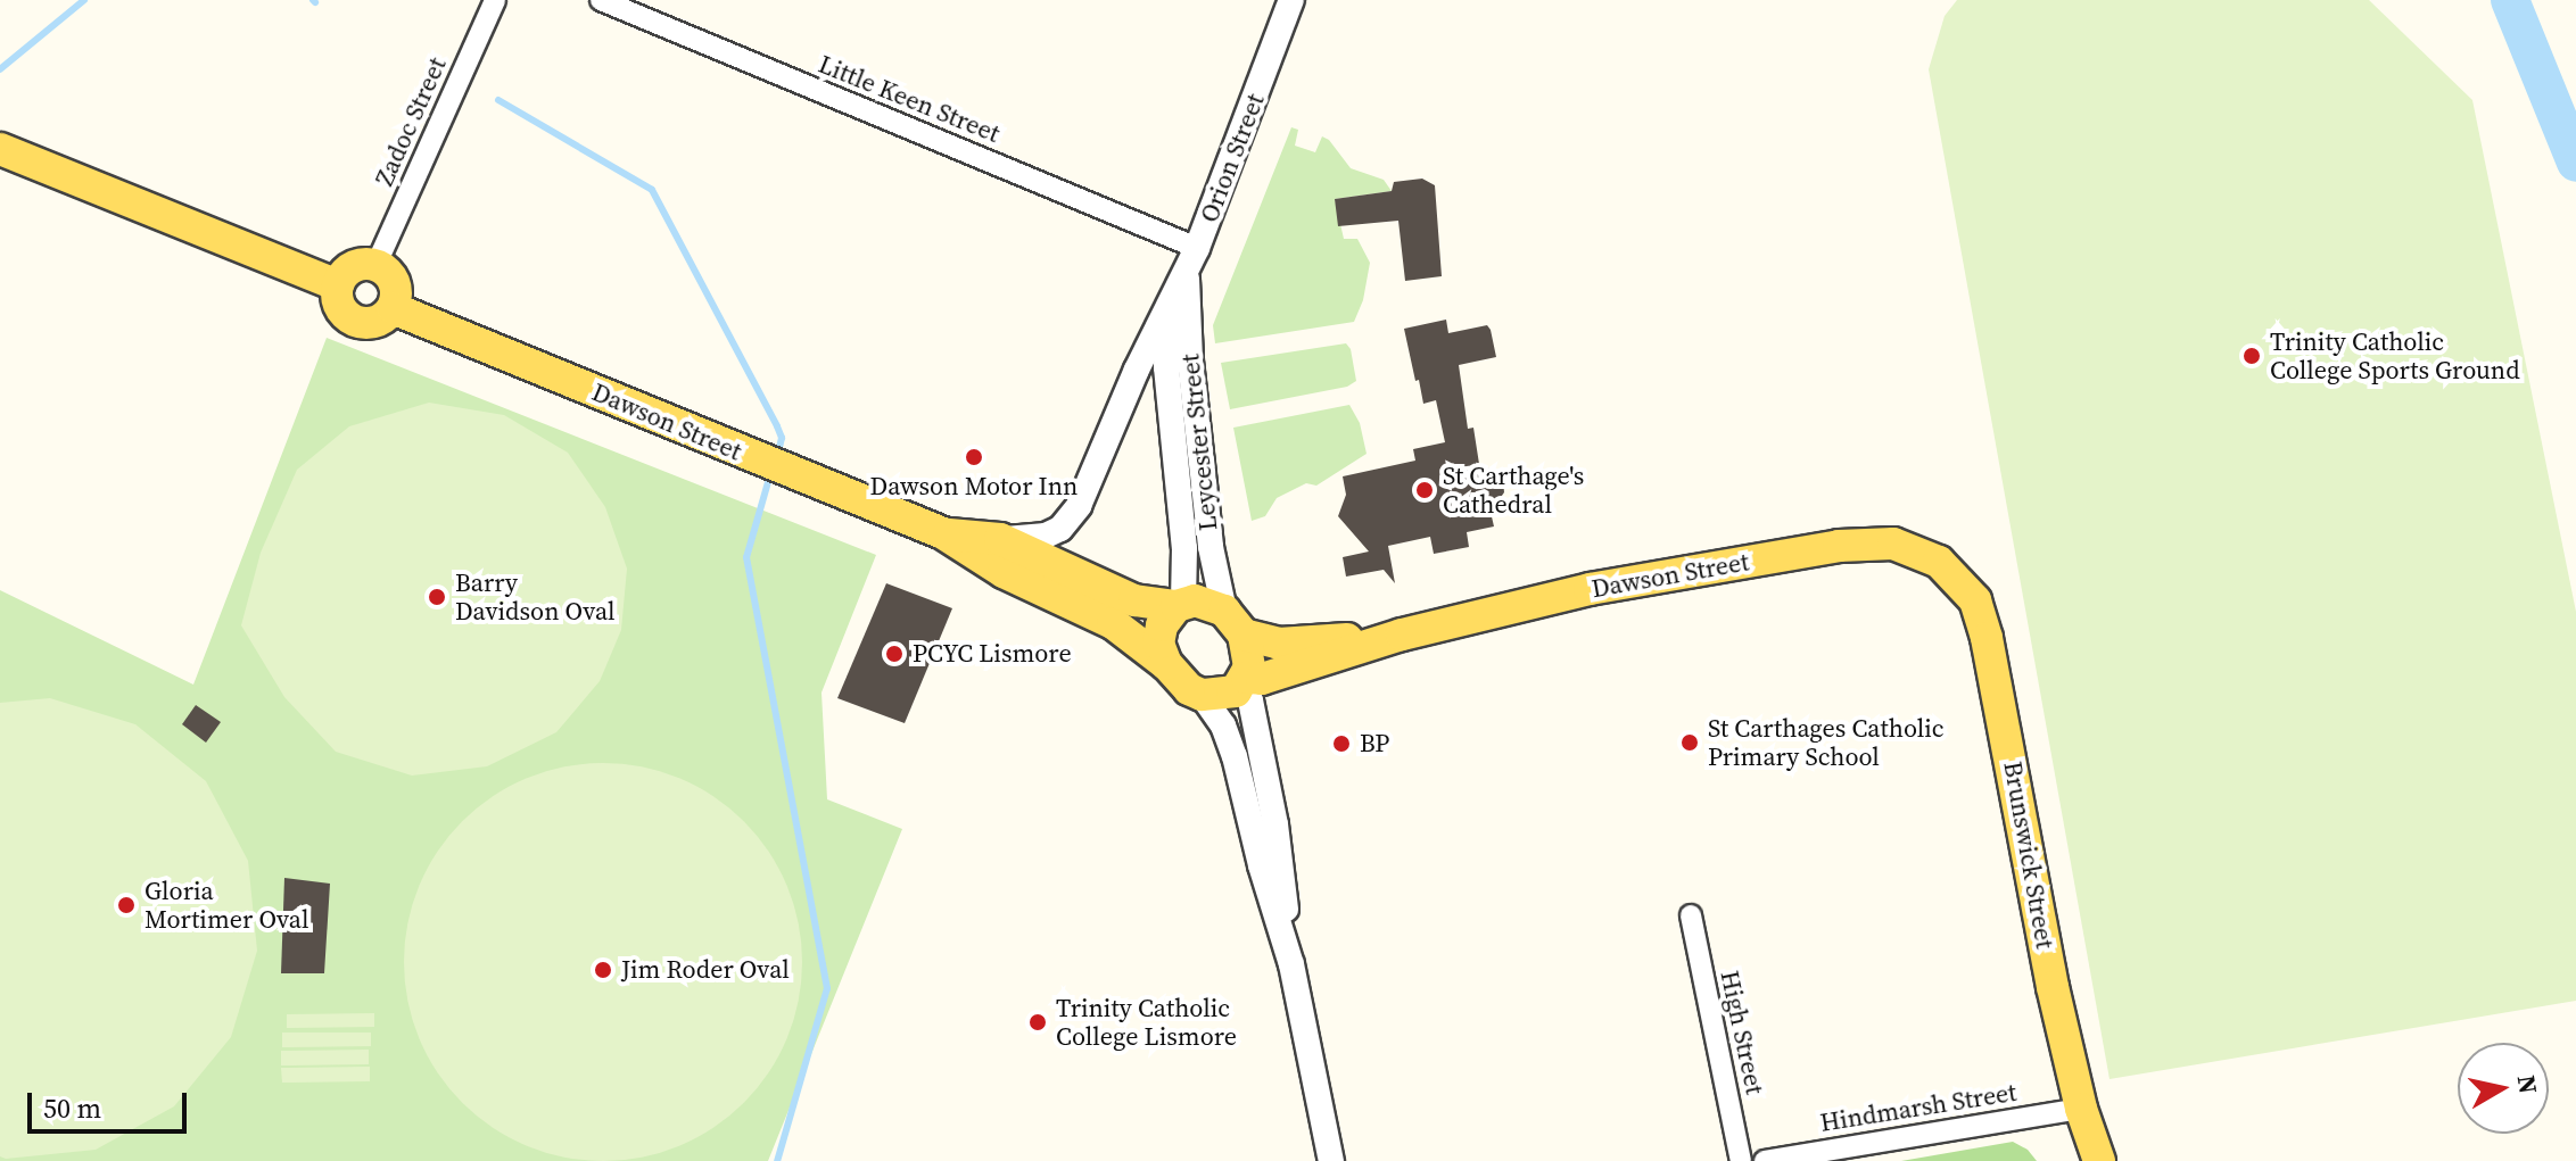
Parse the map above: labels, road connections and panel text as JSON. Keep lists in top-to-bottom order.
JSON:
{
  "streets": {
    "main road": ["Dawson Street", "Brunswick Street"],
    "street": [
      "Little Keen Street",
      "Zadoc Street",
      "Orion Street",
      "Leycester Street",
      "High Street",
      "Hindmarsh Street"
    ]
  },
  "crossings": [
    ["Little Keen Street", "Orion Street"],
    ["Zadoc Street", "Dawson Street"],
    ["Orion Street", "Dawson Street"],
    ["Orion Street", "Leycester Street"],
    ["Dawson Street", "Leycester Street"],
    ["Dawson Street", "Brunswick Street"],
    ["Brunswick Street", "Hindmarsh Street"]
  ],
  "places": [
    "Trinity Catholic College Sports Ground",
    "Dawson Motor Inn",
    "St Carthage's Cathedral",
    "Barry Davidson Oval",
    "PCYC Lismore",
    "St Carthages Catholic Primary School",
    "BP",
    "Gloria Mortimer Oval",
    "Jim Roder Oval",
    "Trinity Catholic College Lismore"
  ],
  "scale_bar": "50 m",
  "north": "right"
}
